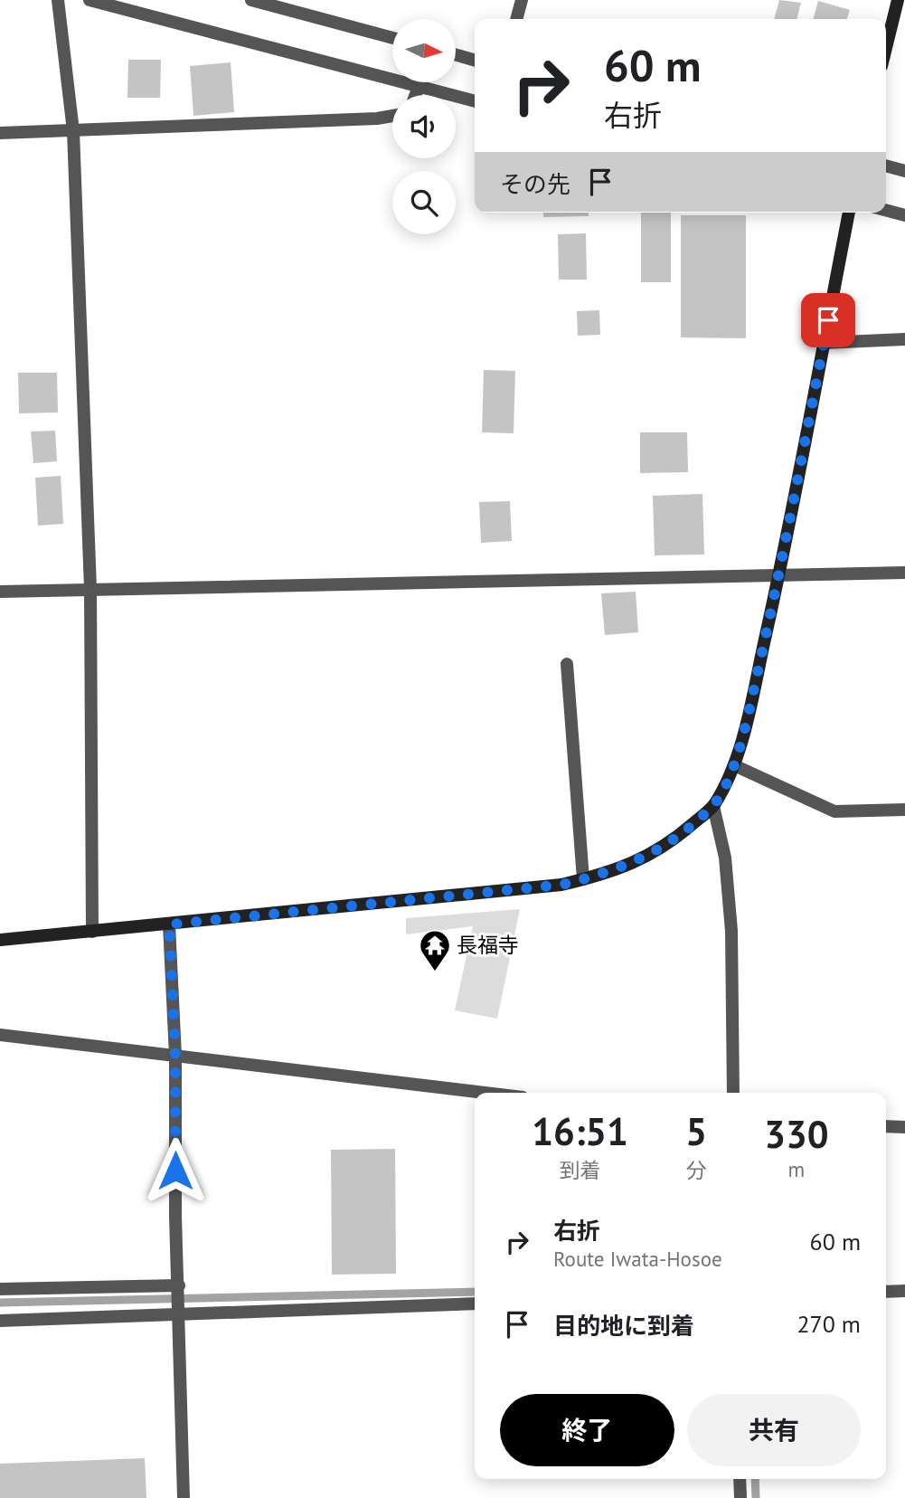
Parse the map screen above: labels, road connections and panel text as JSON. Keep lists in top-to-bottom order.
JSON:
{
  "places": {
    "temple": ["長福寺"]
  },
  "north": "right",
  "page": {
    "turn": ["60 m", "右折"],
    "then": "その先",
    "eta": [
      "16:51",
      "到着",
      "5",
      "分",
      "330",
      "m"
    ],
    "list": [
      {
        "name": "右折",
        "note": "Route Iwata-Hosoe",
        "value": "60 m"
      },
      {
        "name": "目的地に到着",
        "value": "270 m"
      }
    ],
    "buttons": ["終了", "共有"]
  }
}
